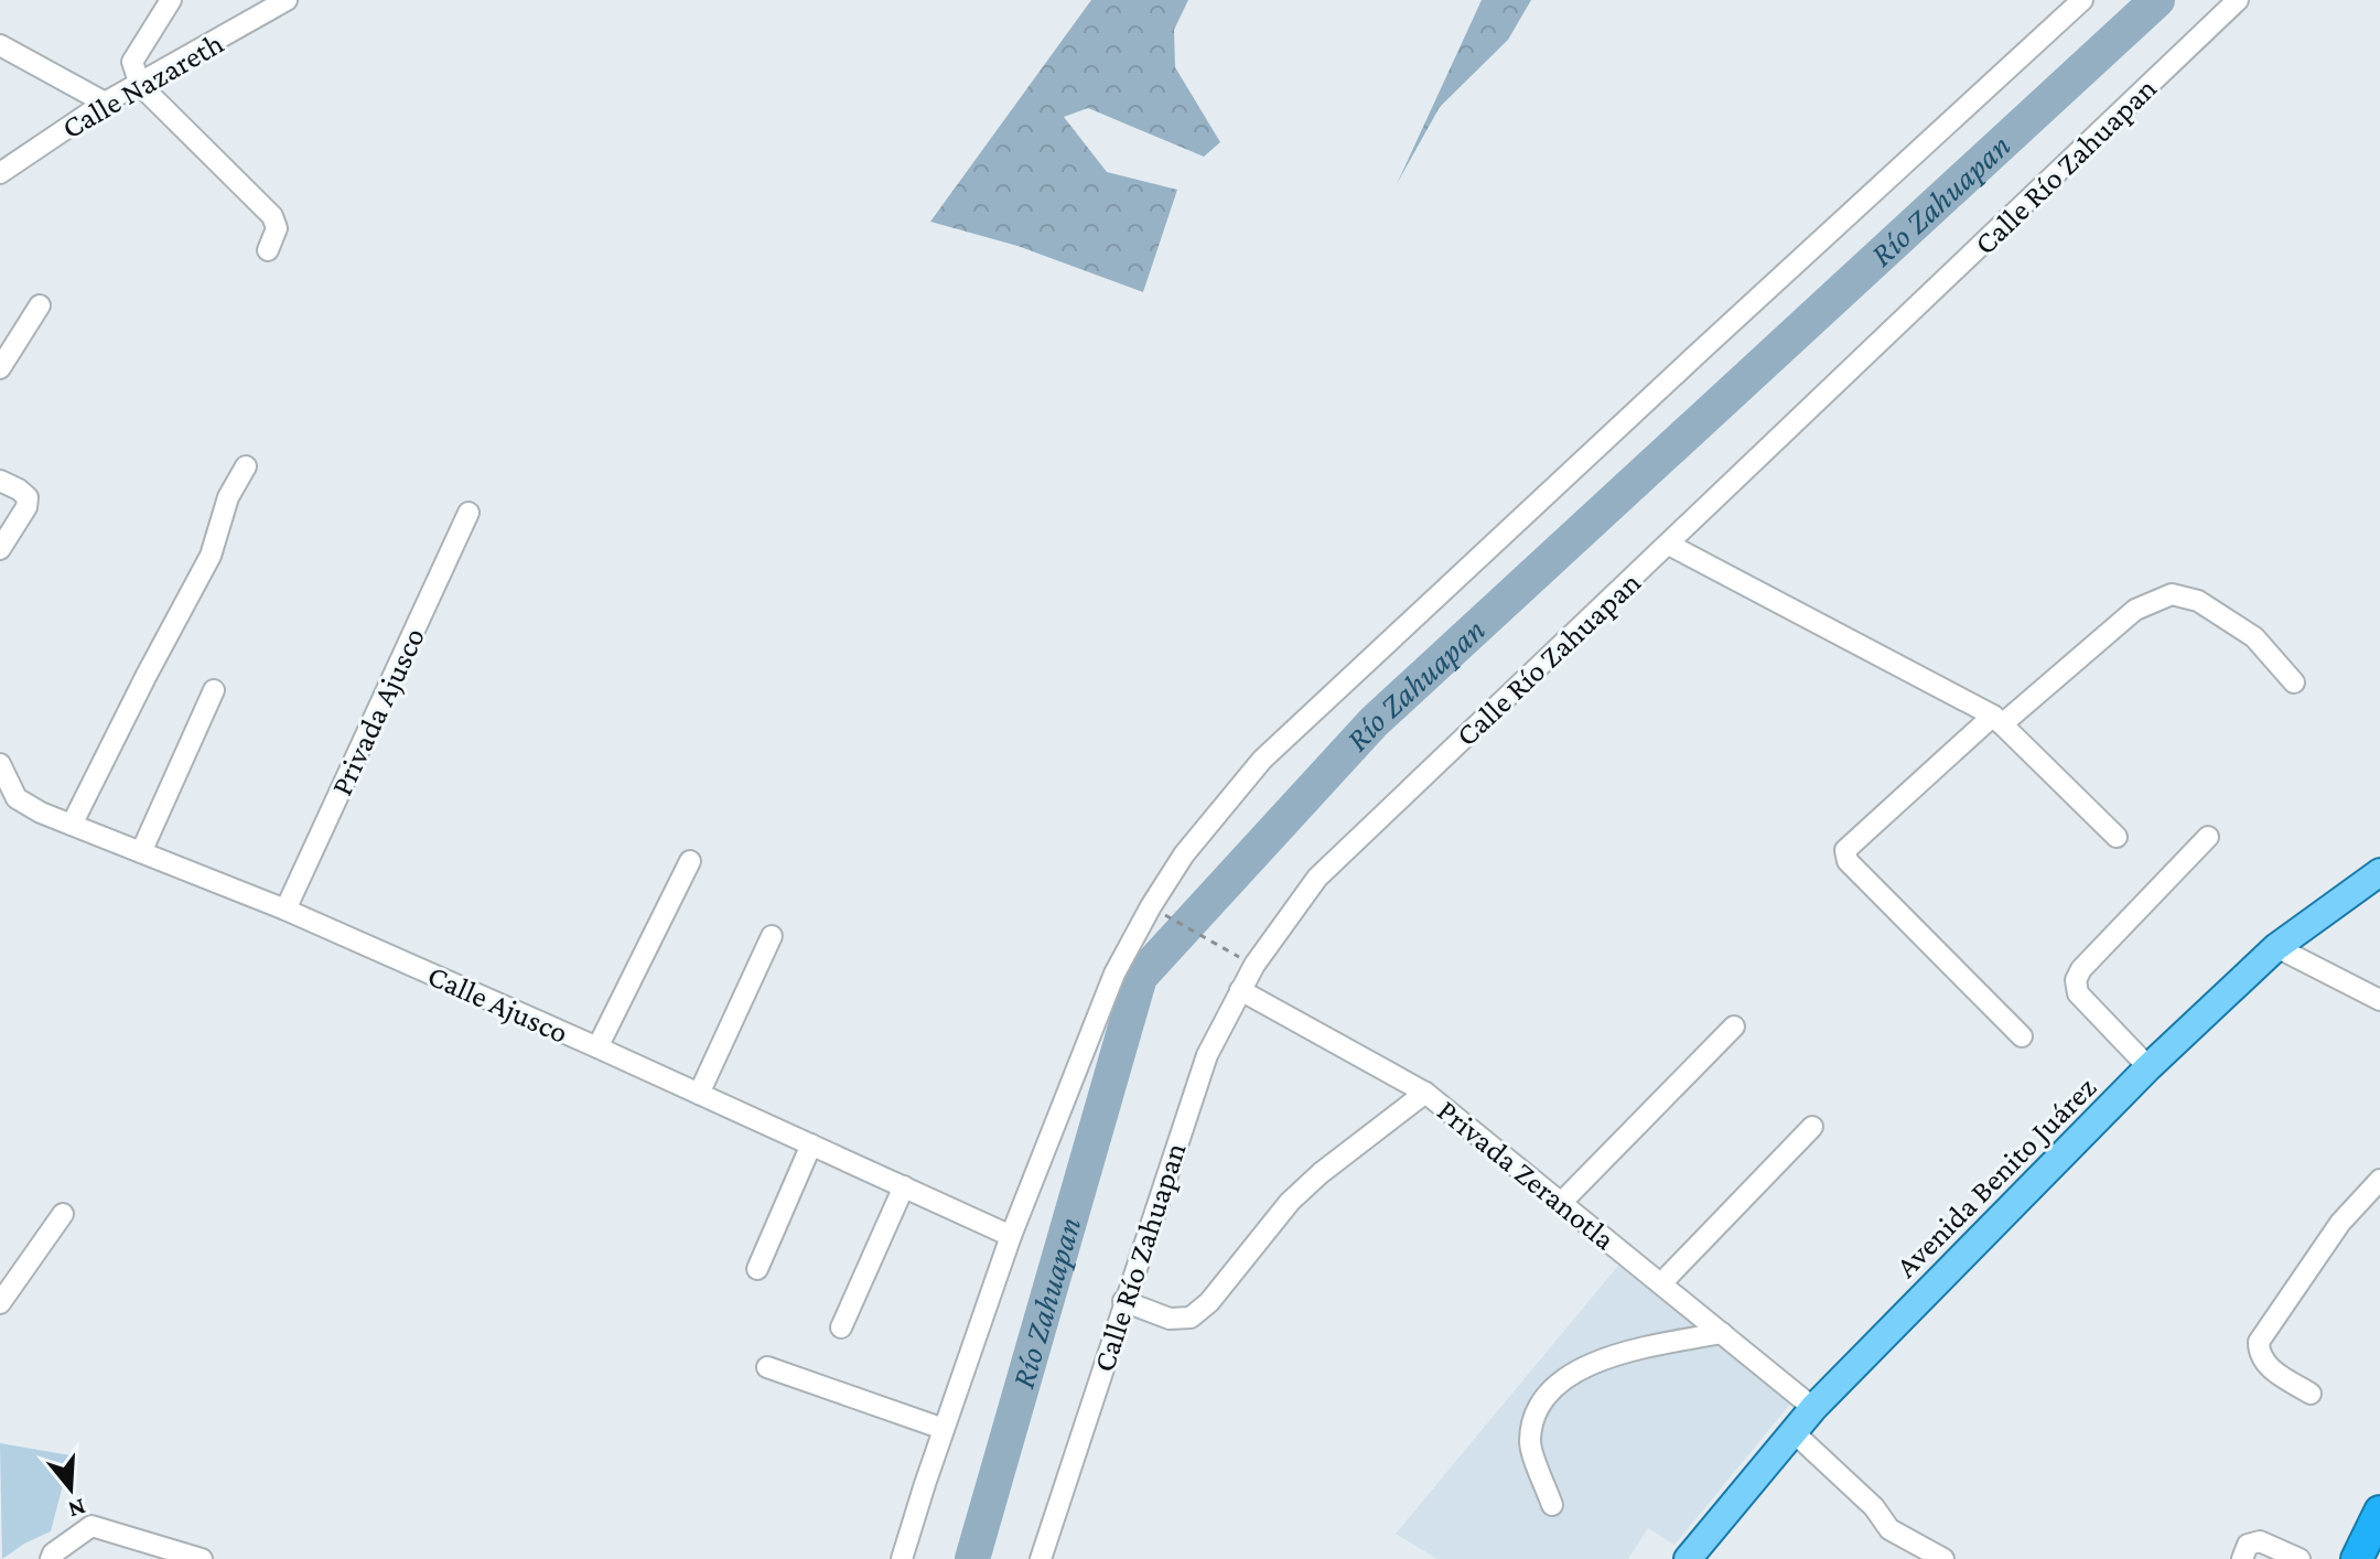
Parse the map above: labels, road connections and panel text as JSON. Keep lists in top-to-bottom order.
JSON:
{
  "streets": {
    "main road": ["Avenida Benito Juárez"],
    "street": [
      "Calle Nazareth",
      "Calle Río Zahuapan",
      "Privada Ajusco",
      "Calle Ajusco",
      "Privada Zeranotla"
    ]
  },
  "crossings": [
    ["Calle Río Zahuapan", "Privada Zeranotla"],
    ["Privada Ajusco", "Calle Ajusco"],
    ["Privada Zeranotla", "Avenida Benito Juárez"]
  ],
  "water": ["Río Zahuapan"],
  "north": "bottom"
}
